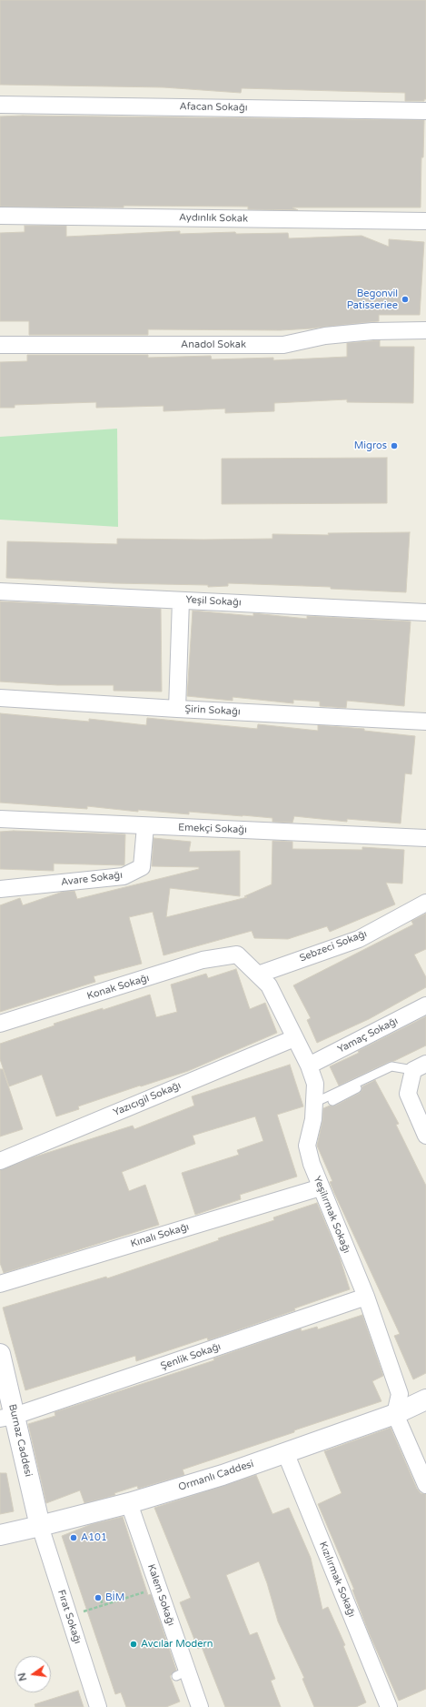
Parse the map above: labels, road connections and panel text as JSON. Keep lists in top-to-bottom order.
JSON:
{
  "streets": {
    "main road": ["Burnaz Caddesi", "Ormanlı Caddesi"],
    "street": [
      "Afacan Sokağı",
      "Aydınlık Sokak",
      "Anadol Sokak",
      "Yeşil Sokağı",
      "Şirin Sokağı",
      "Emekçi Sokağı",
      "Avare Sokağı",
      "Sebzeci Sokağı",
      "Konak Sokağı",
      "Yamaç Sokağı",
      "Yazıcıgil Sokağı",
      "Yeşilırmak Sokağı",
      "Kınalı Sokağı",
      "Şenlik Sokağı",
      "Kızılırmak Sokağı",
      "Kalem Sokağı",
      "Fırat Sokağı"
    ]
  },
  "crossings": [
    ["Emekçi Sokağı", "Avare Sokağı"],
    ["Sebzeci Sokağı", "Yeşilırmak Sokağı"],
    ["Konak Sokağı", "Yeşilırmak Sokağı"],
    ["Yamaç Sokağı", "Yeşilırmak Sokağı"],
    ["Yazıcıgil Sokağı", "Yeşilırmak Sokağı"],
    ["Yeşilırmak Sokağı", "Kınalı Sokağı"],
    ["Yeşilırmak Sokağı", "Şenlik Sokağı"],
    ["Yeşilırmak Sokağı", "Ormanlı Caddesi"],
    ["Şenlik Sokağı", "Burnaz Caddesi"],
    ["Burnaz Caddesi", "Ormanlı Caddesi"],
    ["Burnaz Caddesi", "Fırat Sokağı"],
    ["Ormanlı Caddesi", "Kızılırmak Sokağı"],
    ["Ormanlı Caddesi", "Kalem Sokağı"],
    ["Ormanlı Caddesi", "Fırat Sokağı"]
  ],
  "places": [
    "Begonvil Patisseriee",
    "Migros",
    "A101",
    "BİM",
    "Avcılar Modern"
  ],
  "north": "left"
}
